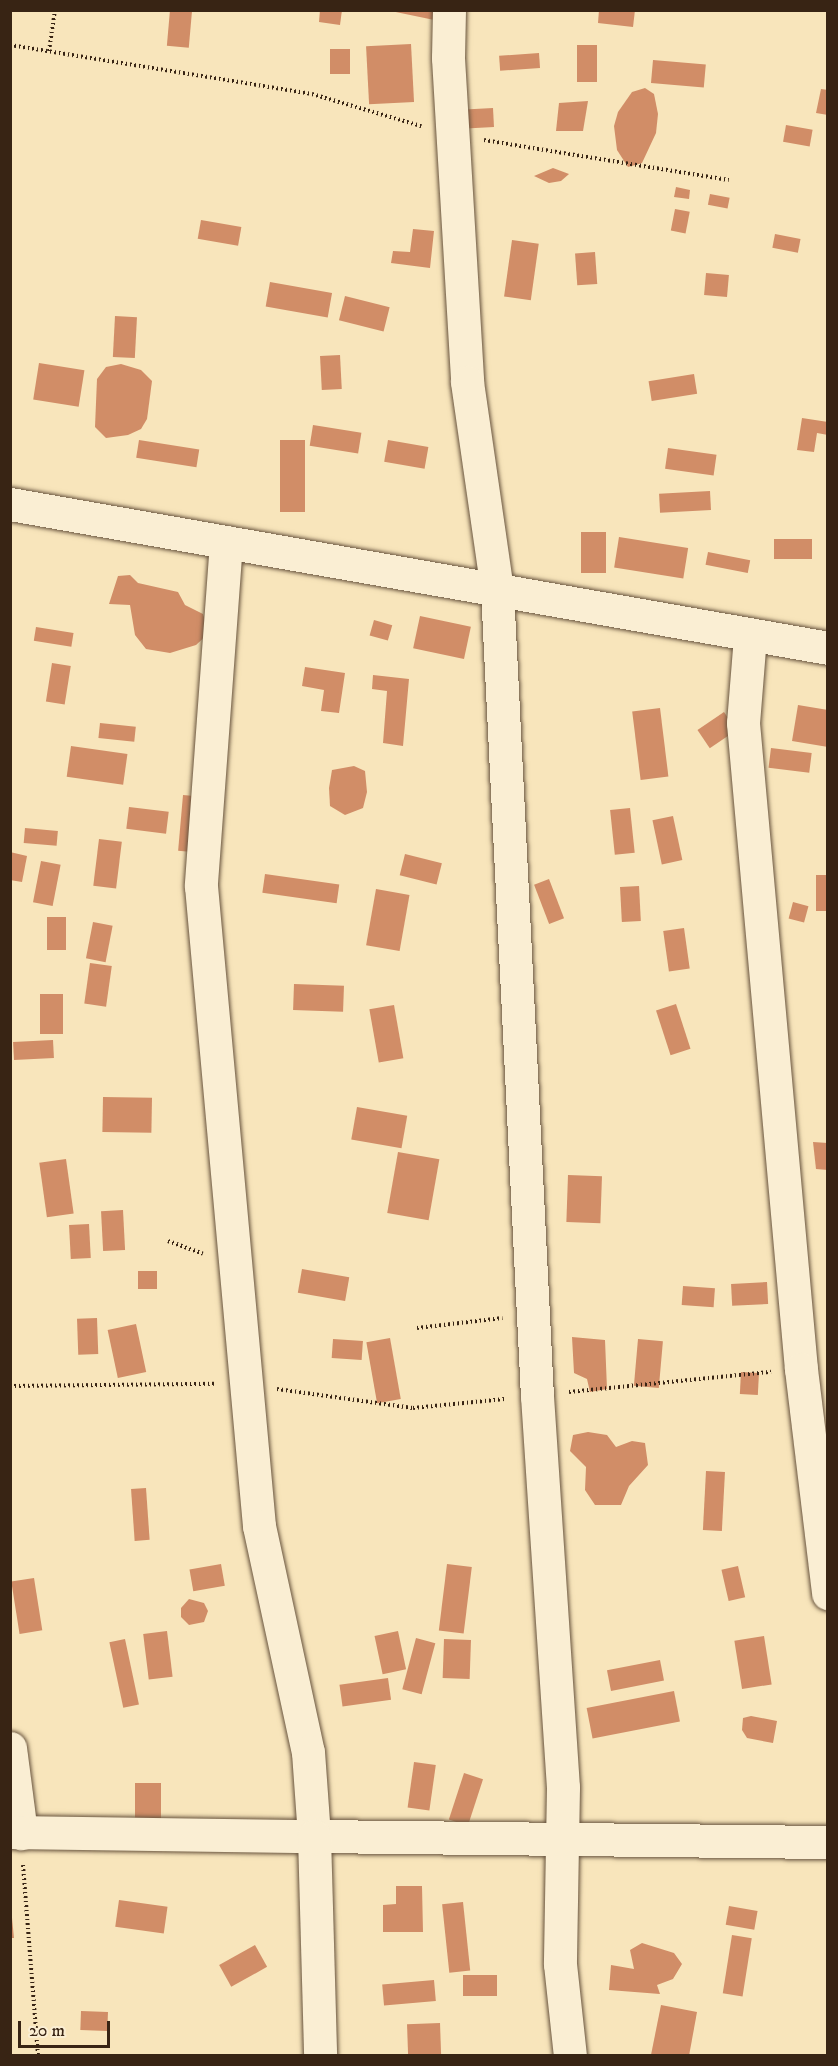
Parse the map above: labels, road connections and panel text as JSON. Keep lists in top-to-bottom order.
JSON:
{
  "scale_bar": "20 m"
}
